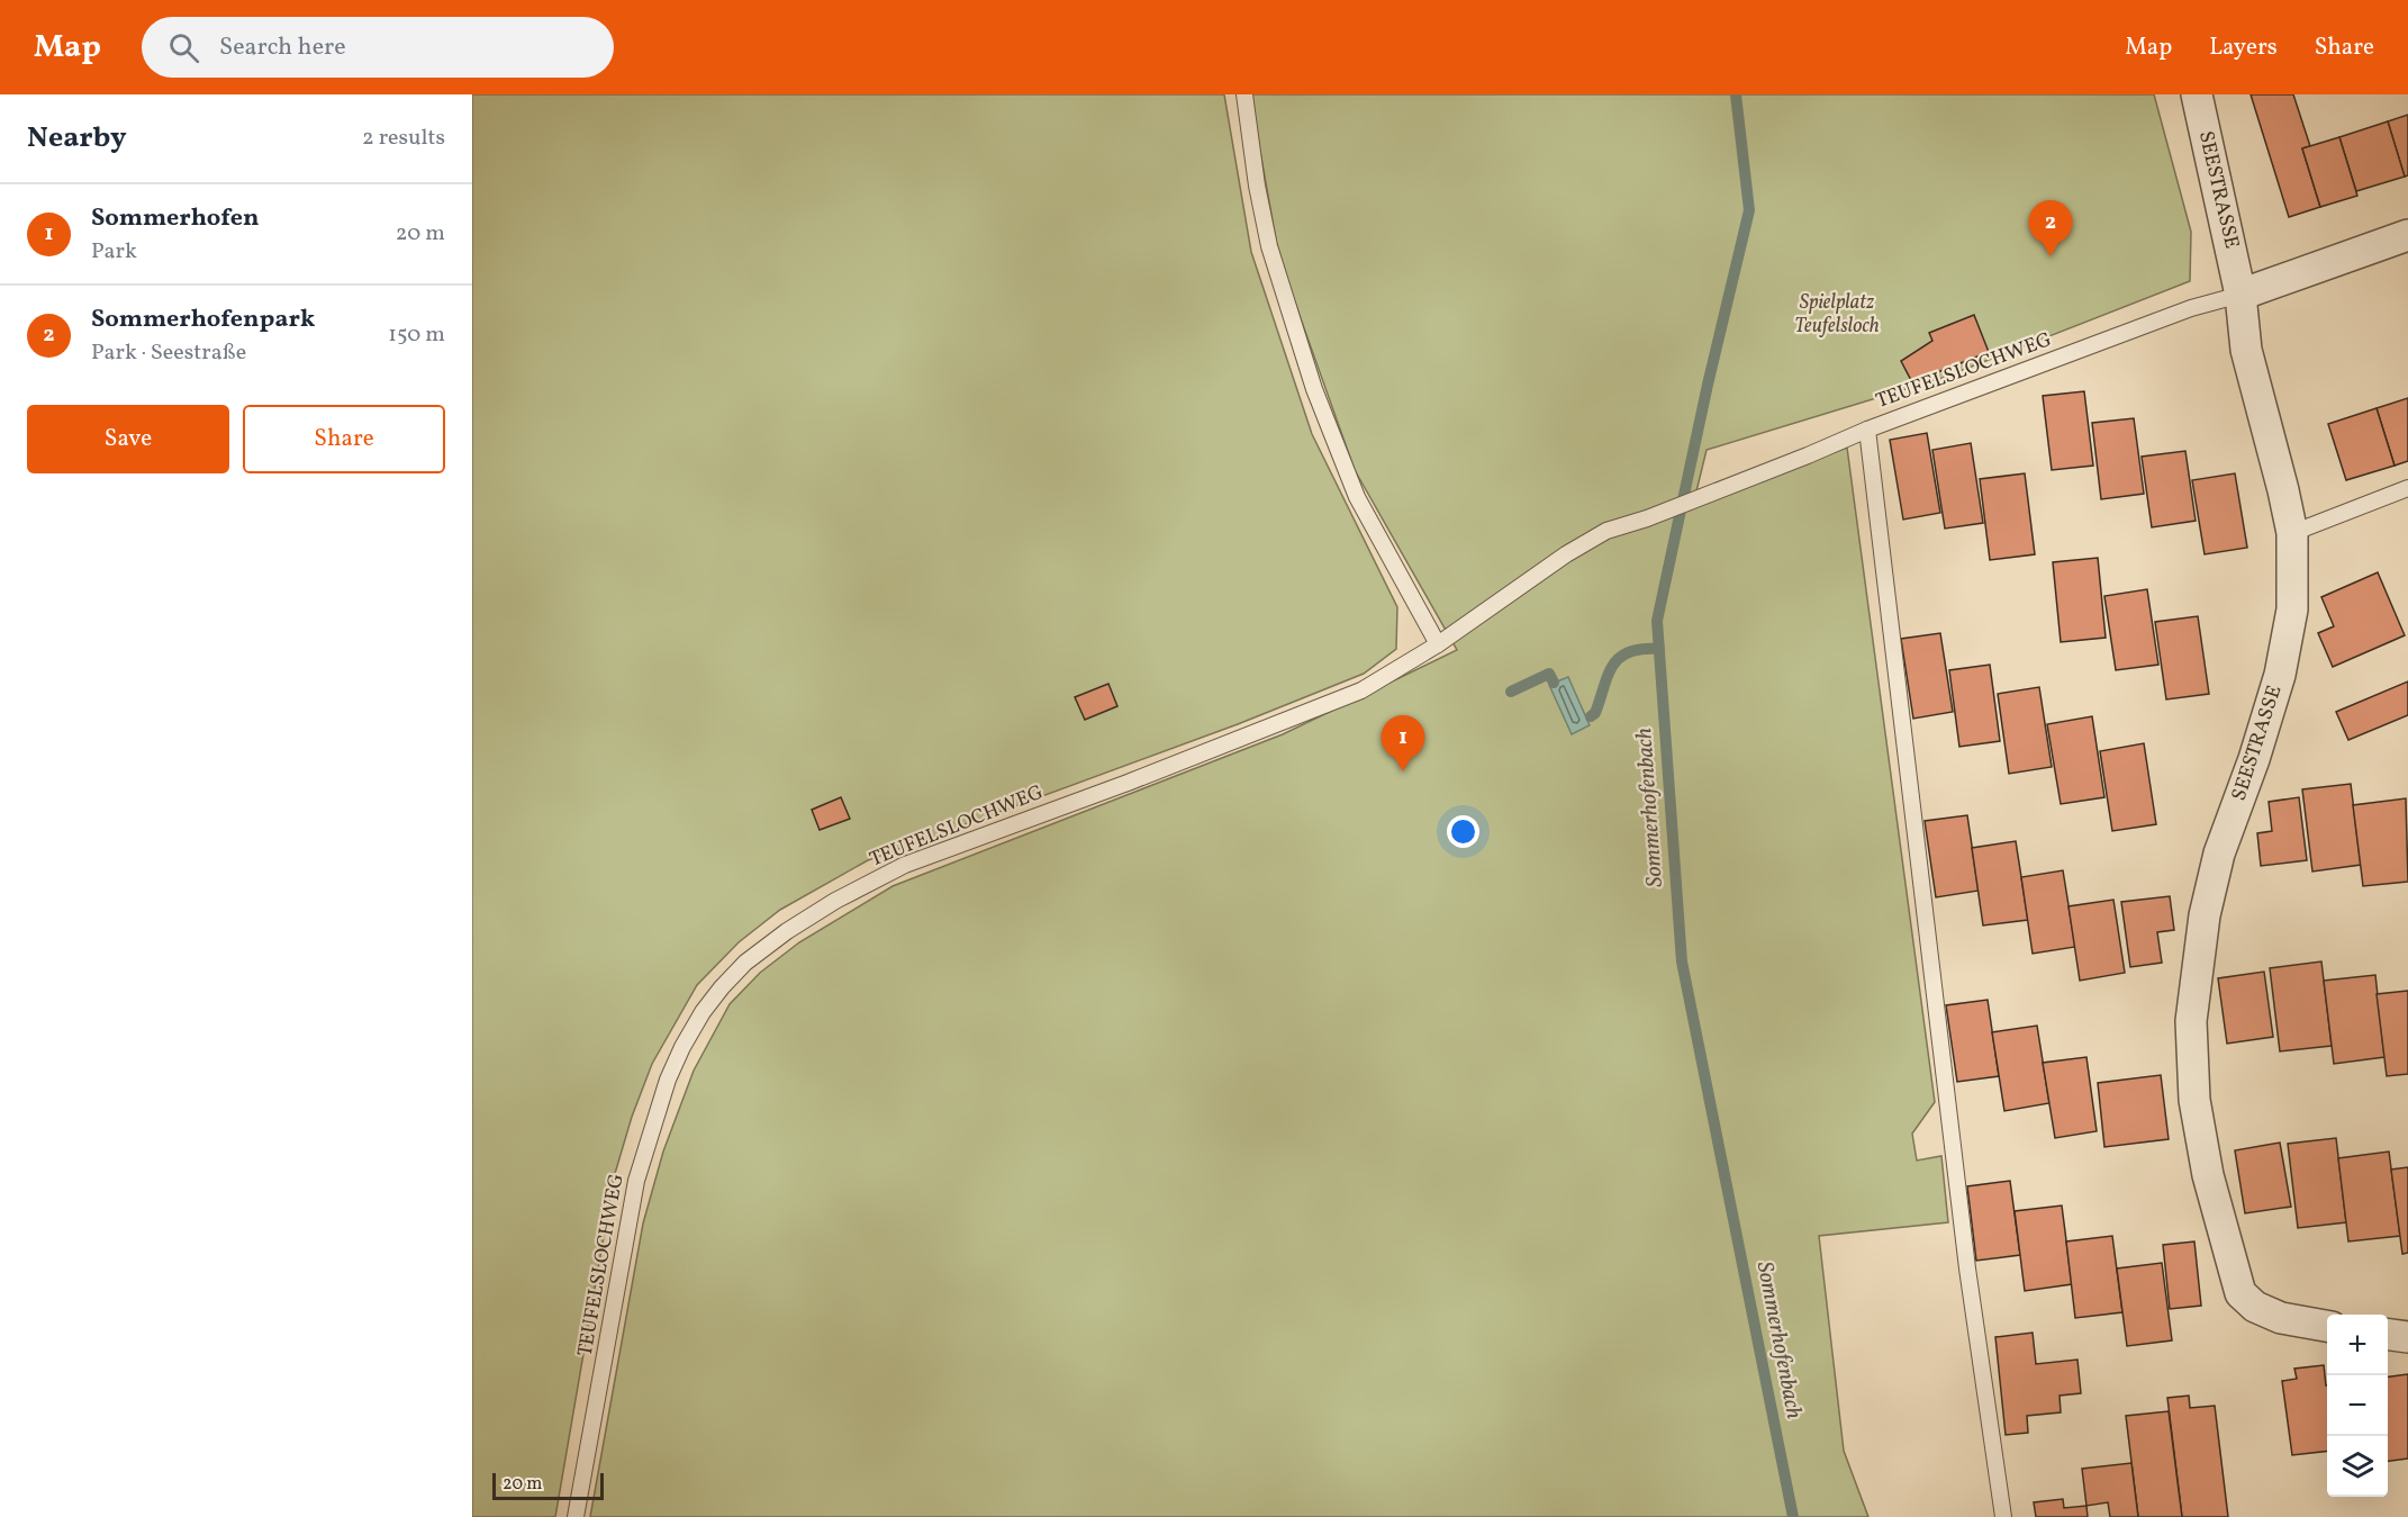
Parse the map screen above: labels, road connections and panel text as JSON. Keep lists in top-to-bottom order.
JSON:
{
  "streets": {
    "street": ["SEESTRASSE"],
    "lane": ["TEUFELSLOCHWEG"]
  },
  "crossings": [
    ["SEESTRASSE", "TEUFELSLOCHWEG"]
  ],
  "water": ["Sommerhofenbach"],
  "parks": ["Spielplatz Teufelsloch"],
  "scale_bar": "20 m",
  "page": {
    "header": "Map",
    "search": "Search here",
    "nav": ["Map", "Layers", "Share"],
    "heading": ["Nearby", "2 results"],
    "list": [
      {
        "mark": "1",
        "name": "Sommerhofen",
        "note": "Park",
        "value": "20 m"
      },
      {
        "mark": "2",
        "name": "Sommerhofenpark",
        "note": "Park · Seestraße",
        "value": "150 m"
      }
    ],
    "pins": ["2", "1"],
    "buttons": ["Save", "Share"],
    "map_buttons": ["+", "−"],
    "scale": "20 m"
  }
}
